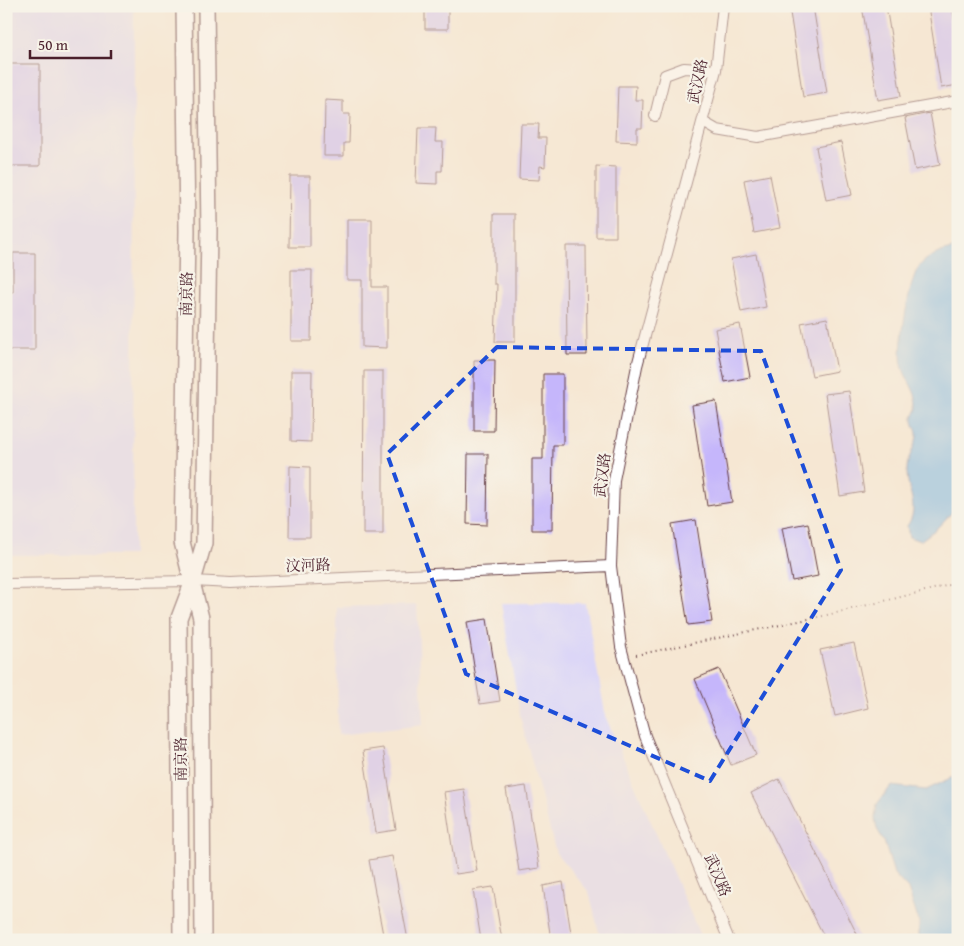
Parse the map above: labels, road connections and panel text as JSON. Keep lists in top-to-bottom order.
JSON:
{
  "streets": {
    "highway": ["南京路"],
    "street": ["武汉路", "汶河路"]
  },
  "crossings": [
    ["武汉路", "汶河路"],
    ["南京路", "汶河路"]
  ],
  "scale_bar": "50 m"
}
